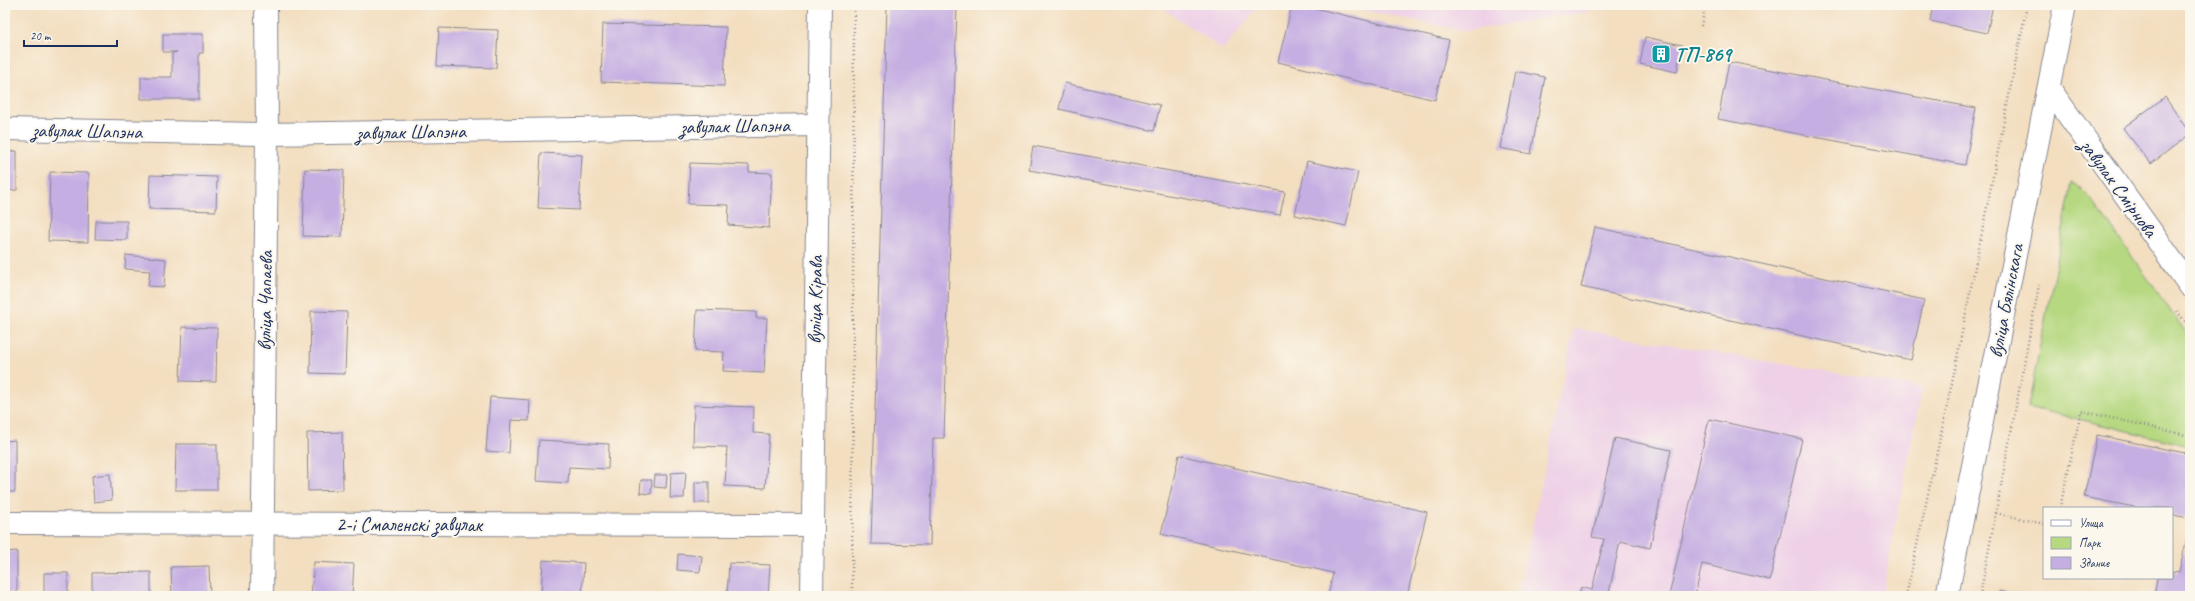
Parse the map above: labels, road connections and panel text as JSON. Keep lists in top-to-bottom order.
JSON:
{
  "streets": {
    "street": [
      "завулак Шапэна",
      "завулак Смірнова",
      "вуліца Кірава",
      "вуліца Чапаева",
      "вуліца Бялінскага",
      "2-і Смаленскі завулак"
    ]
  },
  "crossings": [
    ["завулак Шапэна", "вуліца Кірава"],
    ["завулак Шапэна", "вуліца Чапаева"],
    ["завулак Смірнова", "вуліца Бялінскага"],
    ["вуліца Кірава", "2-і Смаленскі завулак"],
    ["вуліца Чапаева", "2-і Смаленскі завулак"]
  ],
  "places": {
    "building": ["ТП-869"]
  },
  "legend": ["Улица", "Парк", "Здание"],
  "scale_bar": "20 m"
}
